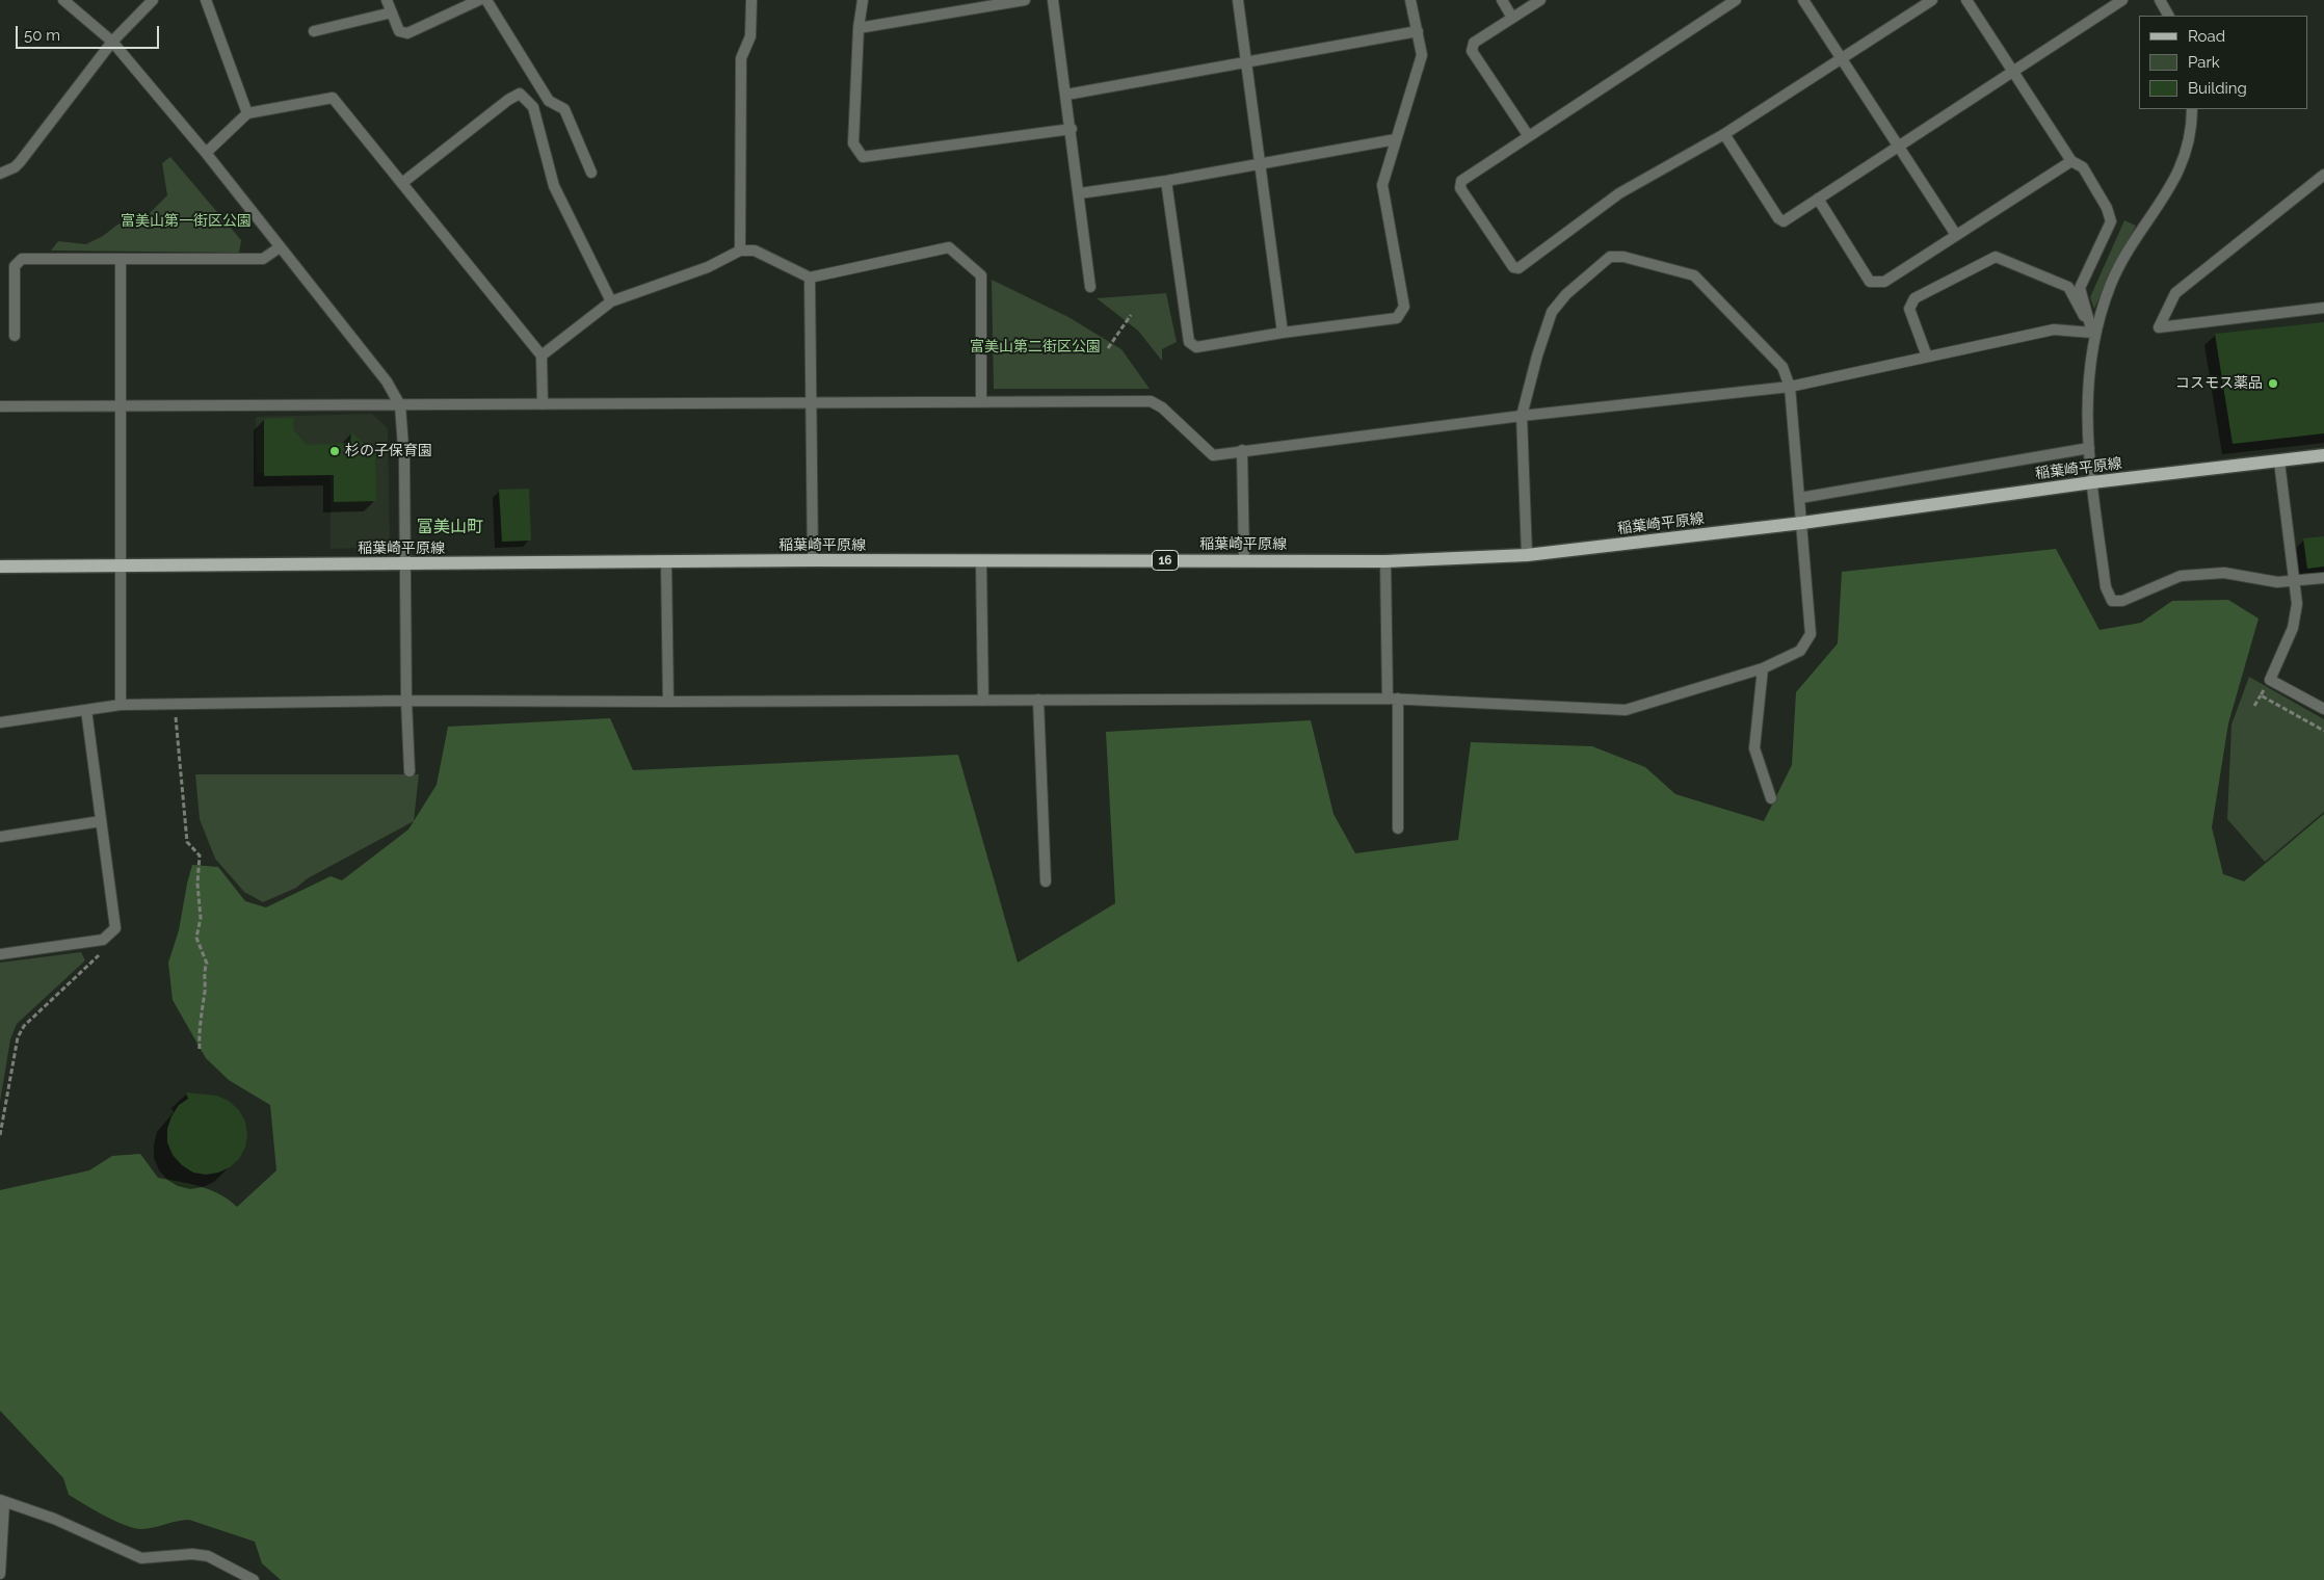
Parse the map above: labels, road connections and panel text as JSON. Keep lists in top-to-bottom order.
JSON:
{
  "streets": {
    "main road": ["稲葉崎平原線", "16"]
  },
  "districts": ["富美山町"],
  "parks": ["富美山第一街区公園", "富美山第二街区公園"],
  "places": ["コスモス薬品", "杉の子保育園"],
  "legend": ["Road", "Park", "Building"],
  "scale_bar": "50 m"
}
